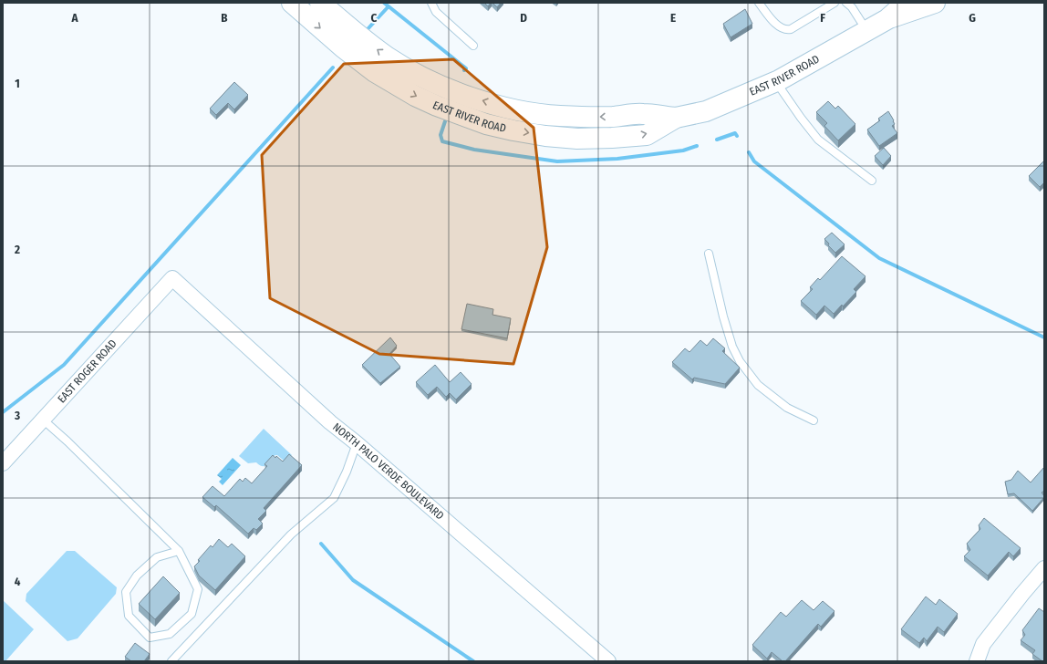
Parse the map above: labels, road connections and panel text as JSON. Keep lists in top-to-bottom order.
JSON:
{
  "streets": {
    "main road": ["EAST RIVER ROAD"],
    "street": ["EAST ROGER ROAD", "NORTH PALO VERDE BOULEVARD"]
  },
  "crossings": [
    ["EAST ROGER ROAD", "NORTH PALO VERDE BOULEVARD"]
  ],
  "grid": {
    "columns": [
      "A",
      "B",
      "C",
      "D",
      "E",
      "F",
      "G"
    ],
    "rows": [
      "1",
      "2",
      "3",
      "4"
    ]
  }
}
